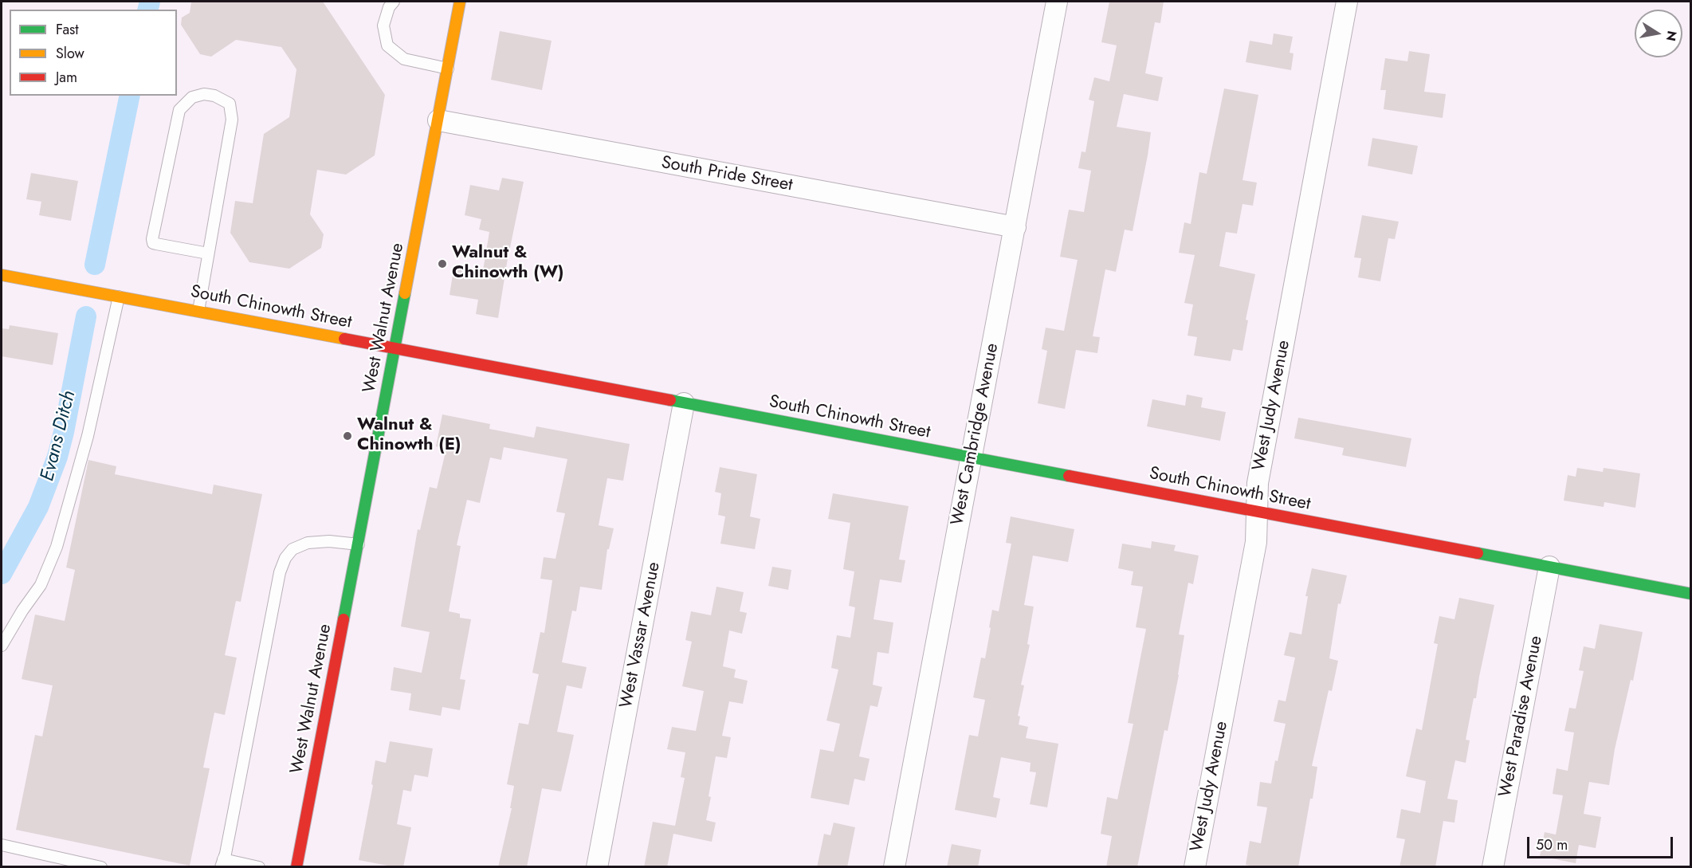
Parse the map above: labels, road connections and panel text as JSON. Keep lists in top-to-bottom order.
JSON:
{
  "streets": {
    "street": [
      "South Pride Street",
      "South Chinowth Street",
      "West Walnut Avenue",
      "West Judy Avenue",
      "West Cambridge Avenue",
      "West Vassar Avenue",
      "West Paradise Avenue"
    ]
  },
  "crossings": [
    ["South Pride Street", "West Walnut Avenue"],
    ["South Pride Street", "West Cambridge Avenue"],
    ["South Chinowth Street", "West Walnut Avenue"],
    ["South Chinowth Street", "West Judy Avenue"],
    ["South Chinowth Street", "West Cambridge Avenue"],
    ["South Chinowth Street", "West Vassar Avenue"],
    ["South Chinowth Street", "West Paradise Avenue"]
  ],
  "water": ["Evans Ditch"],
  "places": ["Walnut & Chinowth (W)", "Walnut & Chinowth (E)"],
  "legend": ["Fast", "Slow", "Jam"],
  "scale_bar": "50 m",
  "north": "right"
}
